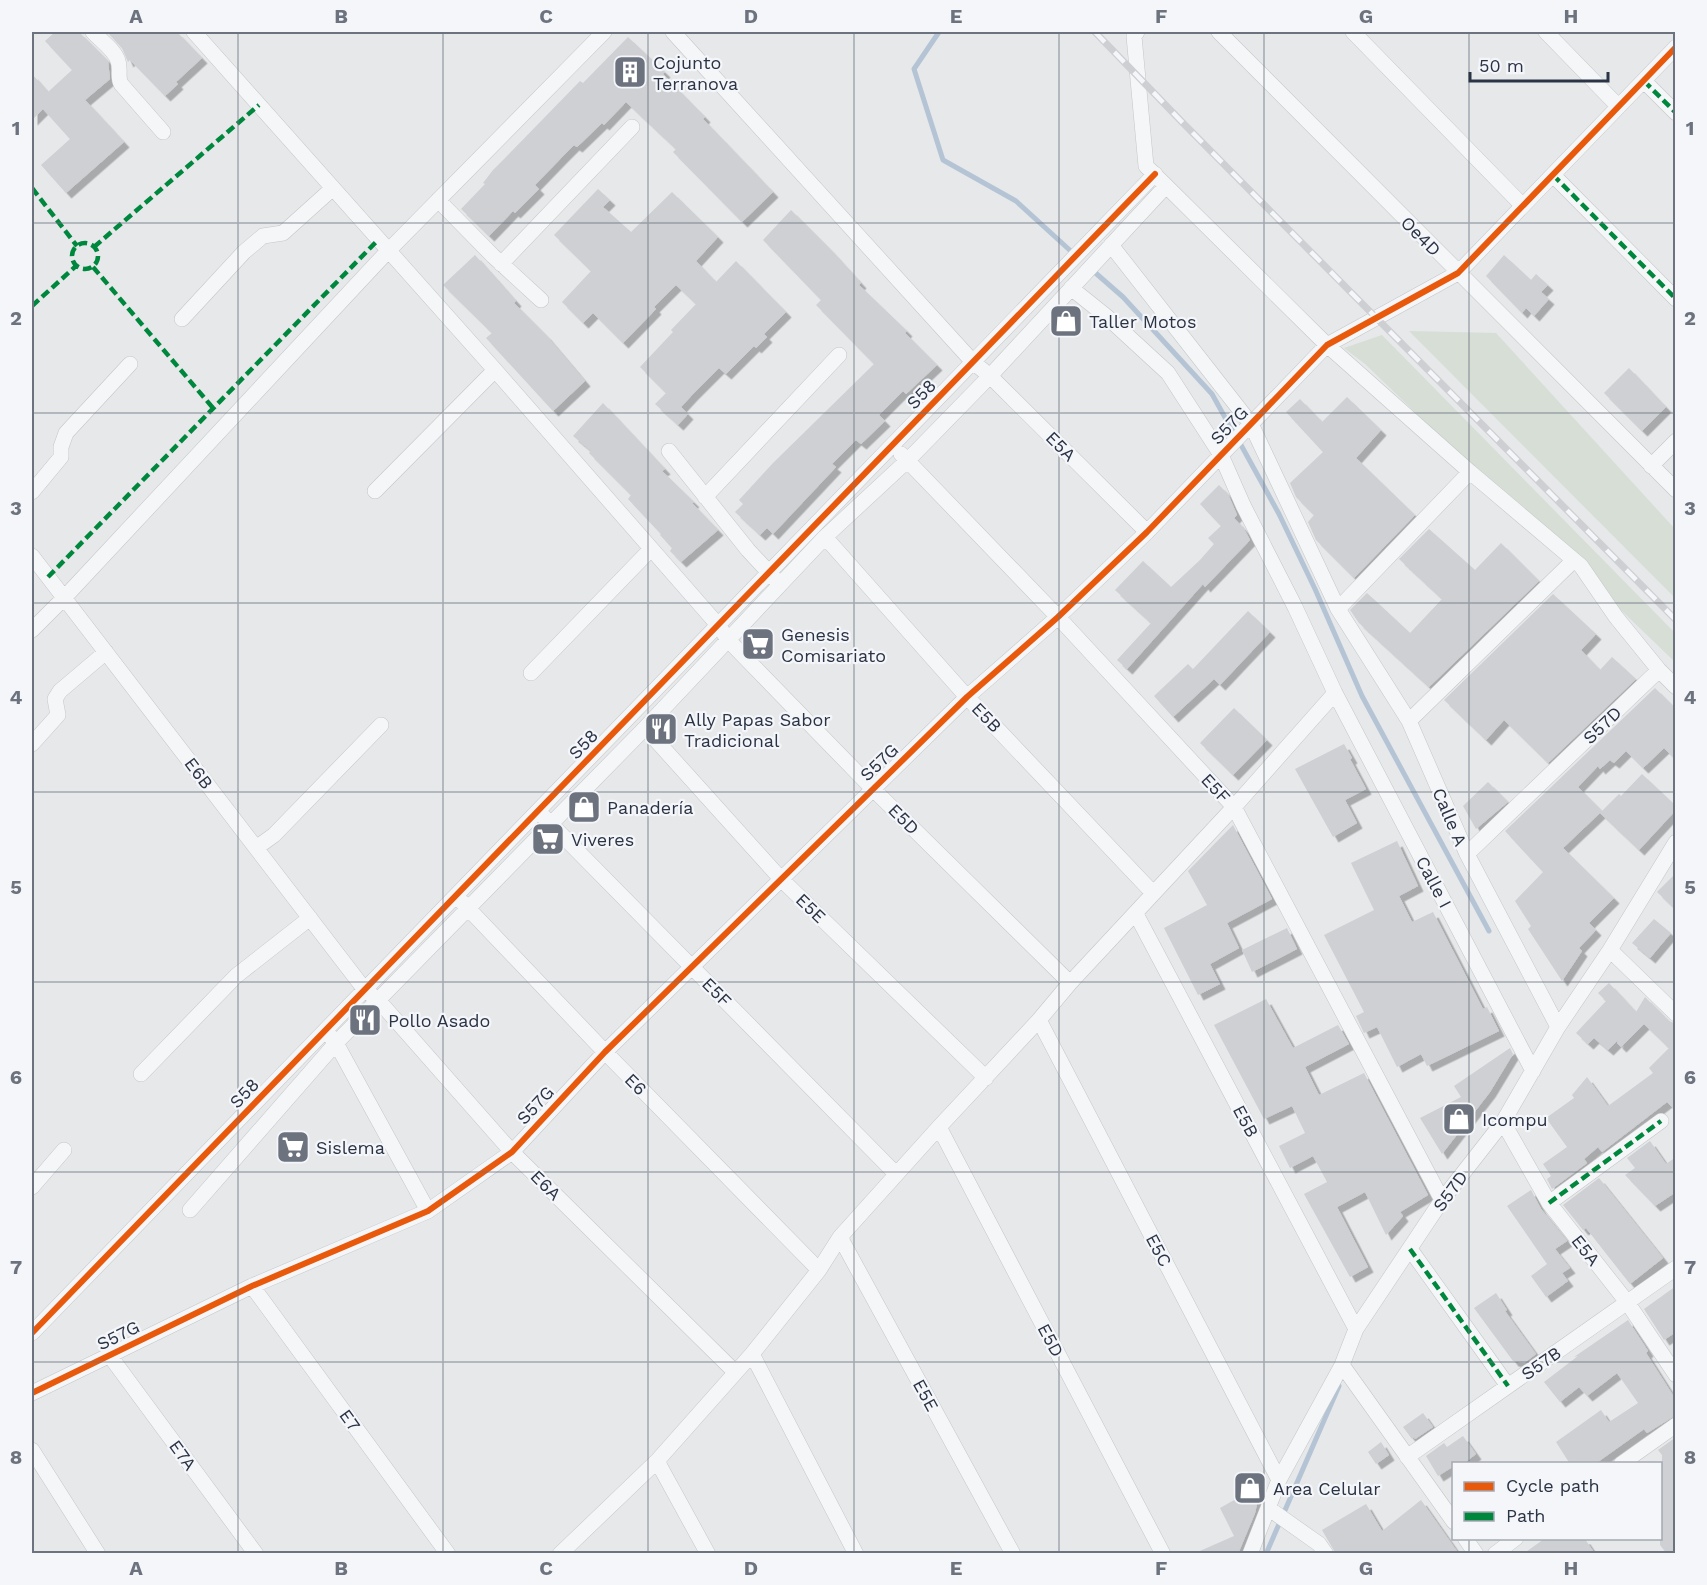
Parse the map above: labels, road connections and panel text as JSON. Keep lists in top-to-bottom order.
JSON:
{
  "streets": {
    "street": [
      "Oe4D",
      "S58",
      "S57G",
      "E5A",
      "E5B",
      "S57D",
      "E6B",
      "E5F",
      "Calle A",
      "E5D",
      "Calle I",
      "E5E",
      "E6",
      "E6A",
      "E5C",
      "S57B",
      "E7",
      "E7A"
    ]
  },
  "crossings": [
    ["Oe4D", "S57G"],
    ["S58", "E5A"],
    ["S58", "E5B"],
    ["S58", "E6B"],
    ["S58", "E5F"],
    ["S58", "Calle A"],
    ["S58", "E5D"],
    ["S58", "Calle I"],
    ["S58", "E5E"],
    ["S58", "E6"],
    ["S58", "E6A"],
    ["S57G", "E5A"],
    ["S57G", "E5B"],
    ["S57G", "E5F"],
    ["S57G", "Calle A"],
    ["S57G", "E5D"],
    ["S57G", "Calle I"],
    ["S57G", "E5E"],
    ["S57G", "E6"],
    ["S57G", "E6A"],
    ["S57G", "E7"],
    ["S57G", "E7A"],
    ["E5A", "S57D"],
    ["E5A", "S57B"],
    ["E5B", "S57D"],
    ["S57D", "E5F"],
    ["S57D", "Calle A"],
    ["S57D", "Calle I"],
    ["S57D", "E5C"],
    ["E6B", "E6A"]
  ],
  "places": {
    "building": ["Cojunto Terranova"],
    "shop": [
      "Taller Motos",
      "Panadería",
      "Icompu",
      "Area Celular"
    ],
    "supermarket": ["Genesis Comisariato", "Viveres", "Sislema"],
    "restaurant": ["Ally Papas Sabor Tradicional", "Pollo Asado"]
  },
  "legend": ["Cycle path", "Path"],
  "scale_bar": "50 m",
  "grid": {
    "columns": [
      "A",
      "B",
      "C",
      "D",
      "E",
      "F",
      "G",
      "H"
    ],
    "rows": [
      "1",
      "2",
      "3",
      "4",
      "5",
      "6",
      "7",
      "8"
    ]
  }
}
